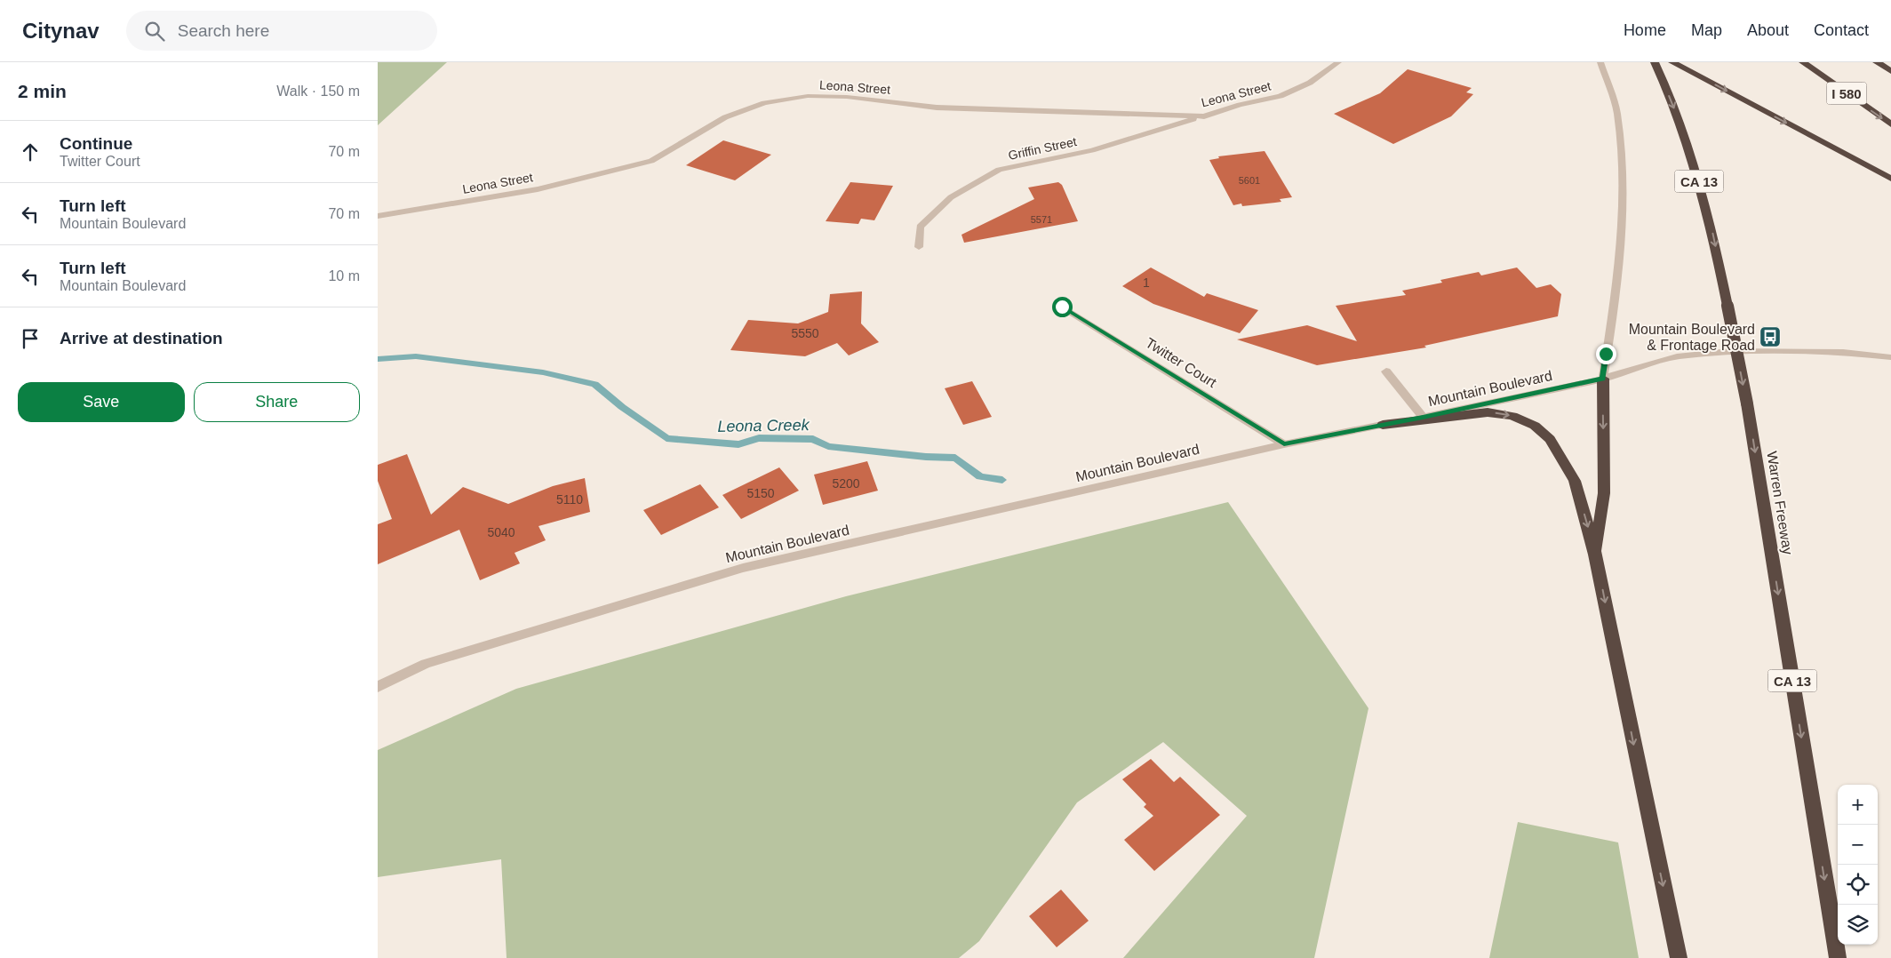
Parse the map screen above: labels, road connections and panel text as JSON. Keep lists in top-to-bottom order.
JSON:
{
  "streets": {
    "highway": ["I 580", "CA 13", "Warren Freeway"],
    "street": [
      "Leona Street",
      "Griffin Street",
      "Twitter Court",
      "Mountain Boulevard"
    ]
  },
  "crossings": [
    ["Leona Street", "Griffin Street"],
    ["Twitter Court", "Mountain Boulevard"]
  ],
  "one_way": ["Warren Freeway"],
  "water": ["Leona Creek"],
  "places": {
    "bus stop": ["Mountain Boulevard & Frontage Road"]
  },
  "house_numbers": [
    "5601",
    "5571",
    "1",
    "5550",
    "5200",
    "5150",
    "5110",
    "5040"
  ],
  "page": {
    "header": "Citynav",
    "search": "Search here",
    "nav": [
      "Home",
      "Map",
      "About",
      "Contact"
    ],
    "heading": ["2 min", "Walk · 150 m"],
    "list": [
      ["Continue", "Twitter Court", "70 m"],
      ["Turn left", "Mountain Boulevard", "70 m"],
      ["Turn left", "Mountain Boulevard", "10 m"],
      "Arrive at destination"
    ],
    "buttons": ["Save", "Share"],
    "map_buttons": ["+", "−"]
  }
}
